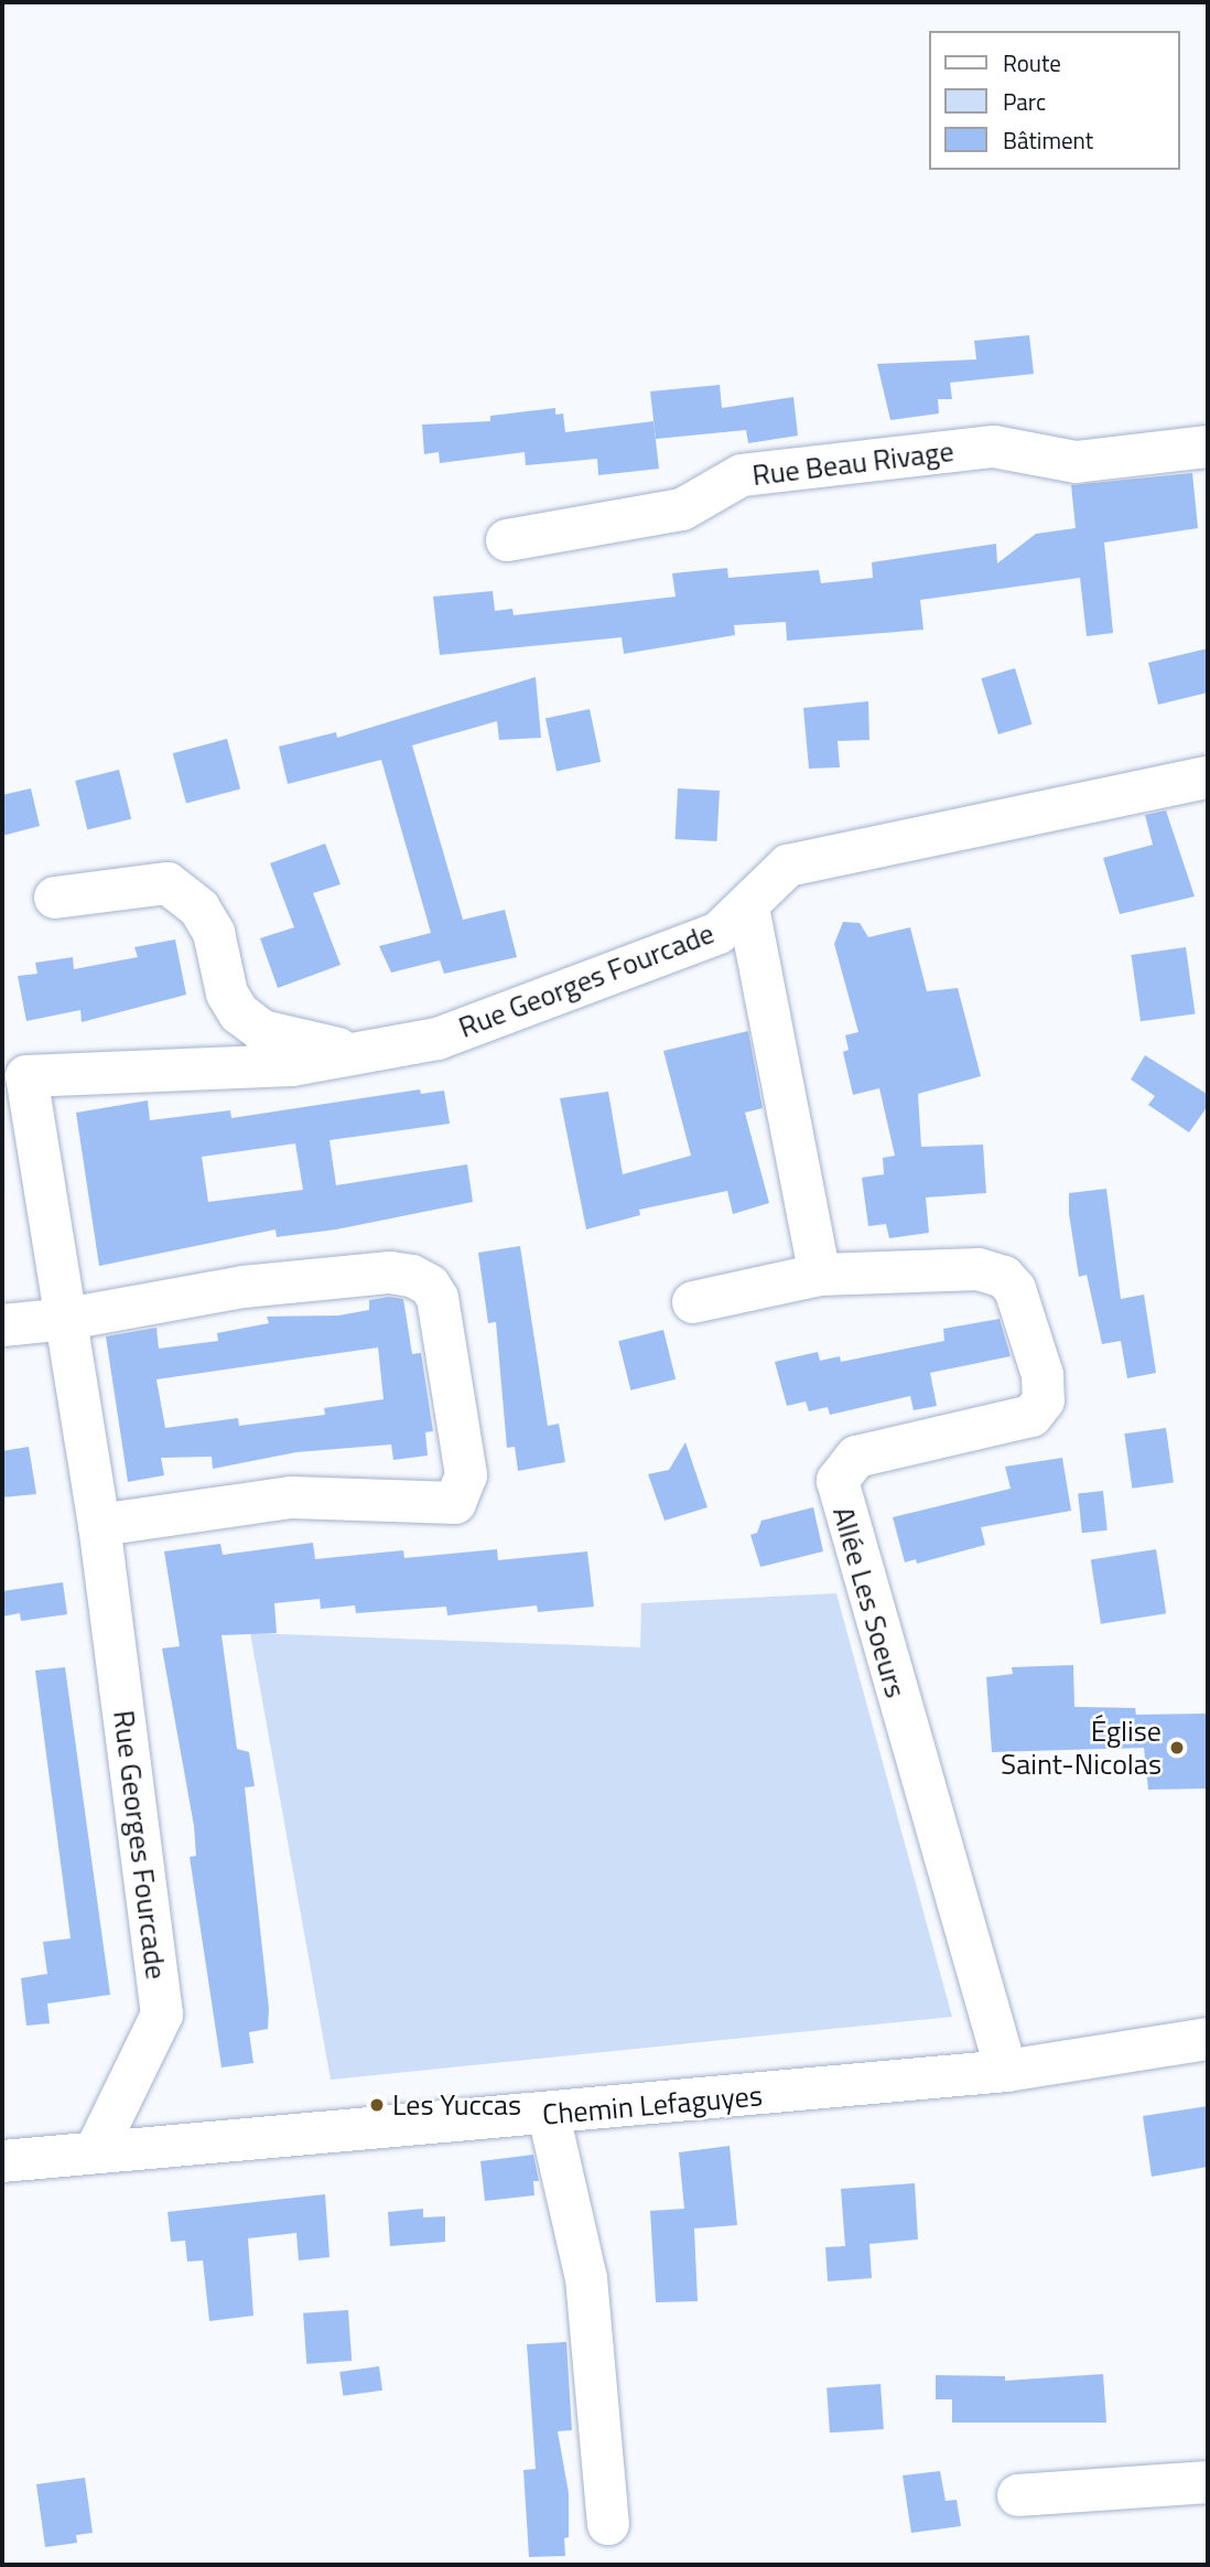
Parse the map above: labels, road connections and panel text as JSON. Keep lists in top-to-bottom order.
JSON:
{
  "streets": {
    "street": [
      "Rue Beau Rivage",
      "Rue Georges Fourcade",
      "Allée Les Soeurs",
      "Chemin Lefaguyes"
    ]
  },
  "crossings": [
    ["Rue Georges Fourcade", "Chemin Lefaguyes"],
    ["Allée Les Soeurs", "Chemin Lefaguyes"]
  ],
  "places": ["Église Saint-Nicolas", "Les Yuccas"],
  "legend": ["Route", "Parc", "Bâtiment"]
}
